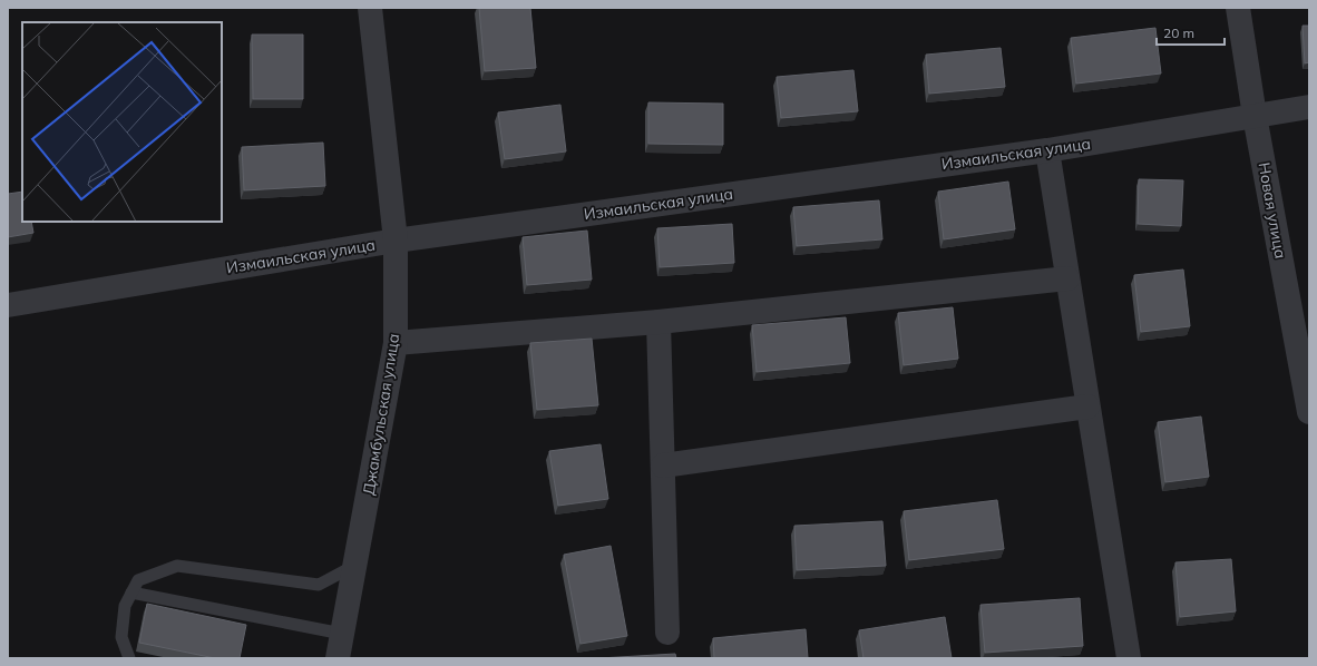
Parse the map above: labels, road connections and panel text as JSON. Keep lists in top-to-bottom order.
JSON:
{
  "streets": {
    "street": ["Измаильская улица", "Новая улица", "Джамбульская улица"]
  },
  "crossings": [
    ["Измаильская улица", "Новая улица"],
    ["Измаильская улица", "Джамбульская улица"]
  ],
  "scale_bar": "20 m"
}
